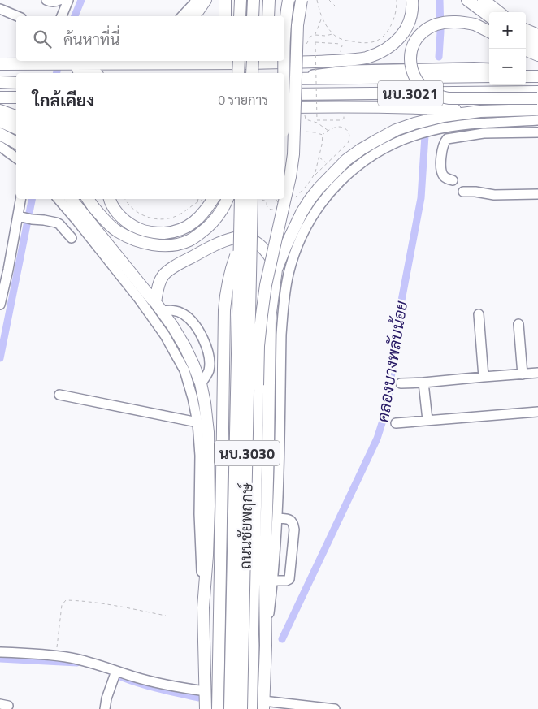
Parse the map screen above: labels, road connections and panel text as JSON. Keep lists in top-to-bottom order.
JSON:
{
  "streets": {
    "main road": ["นบ.3021", "นบ.3030", "ถนนชัยพฤกษ์"]
  },
  "water": ["คลองบางพลับน้อย"],
  "page": {
    "map_buttons": ["+", "−"],
    "search": "ค้นหาที่นี่",
    "heading": ["ใกล้เคียง", "0 รายการ"]
  }
}
